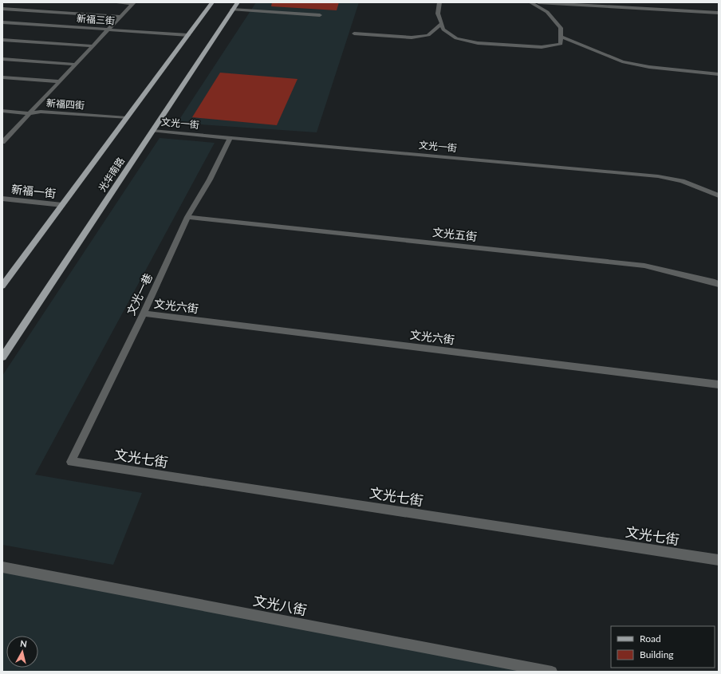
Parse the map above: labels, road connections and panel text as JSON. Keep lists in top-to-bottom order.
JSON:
{
  "streets": {
    "main road": ["光华南路"],
    "street": [
      "新福三街",
      "新福四街",
      "文光一街",
      "新福一街",
      "文光五街",
      "文光一巷",
      "文光六街",
      "文光七街",
      "文光八街"
    ]
  },
  "crossings": [
    ["新福三街", "光华南路"],
    ["新福四街", "光华南路"],
    ["文光一街", "光华南路"],
    ["文光一街", "文光一巷"],
    ["光华南路", "新福一街"],
    ["文光五街", "文光一巷"],
    ["文光一巷", "文光六街"],
    ["文光一巷", "文光七街"]
  ],
  "legend": ["Road", "Building"],
  "north": "top"
}
